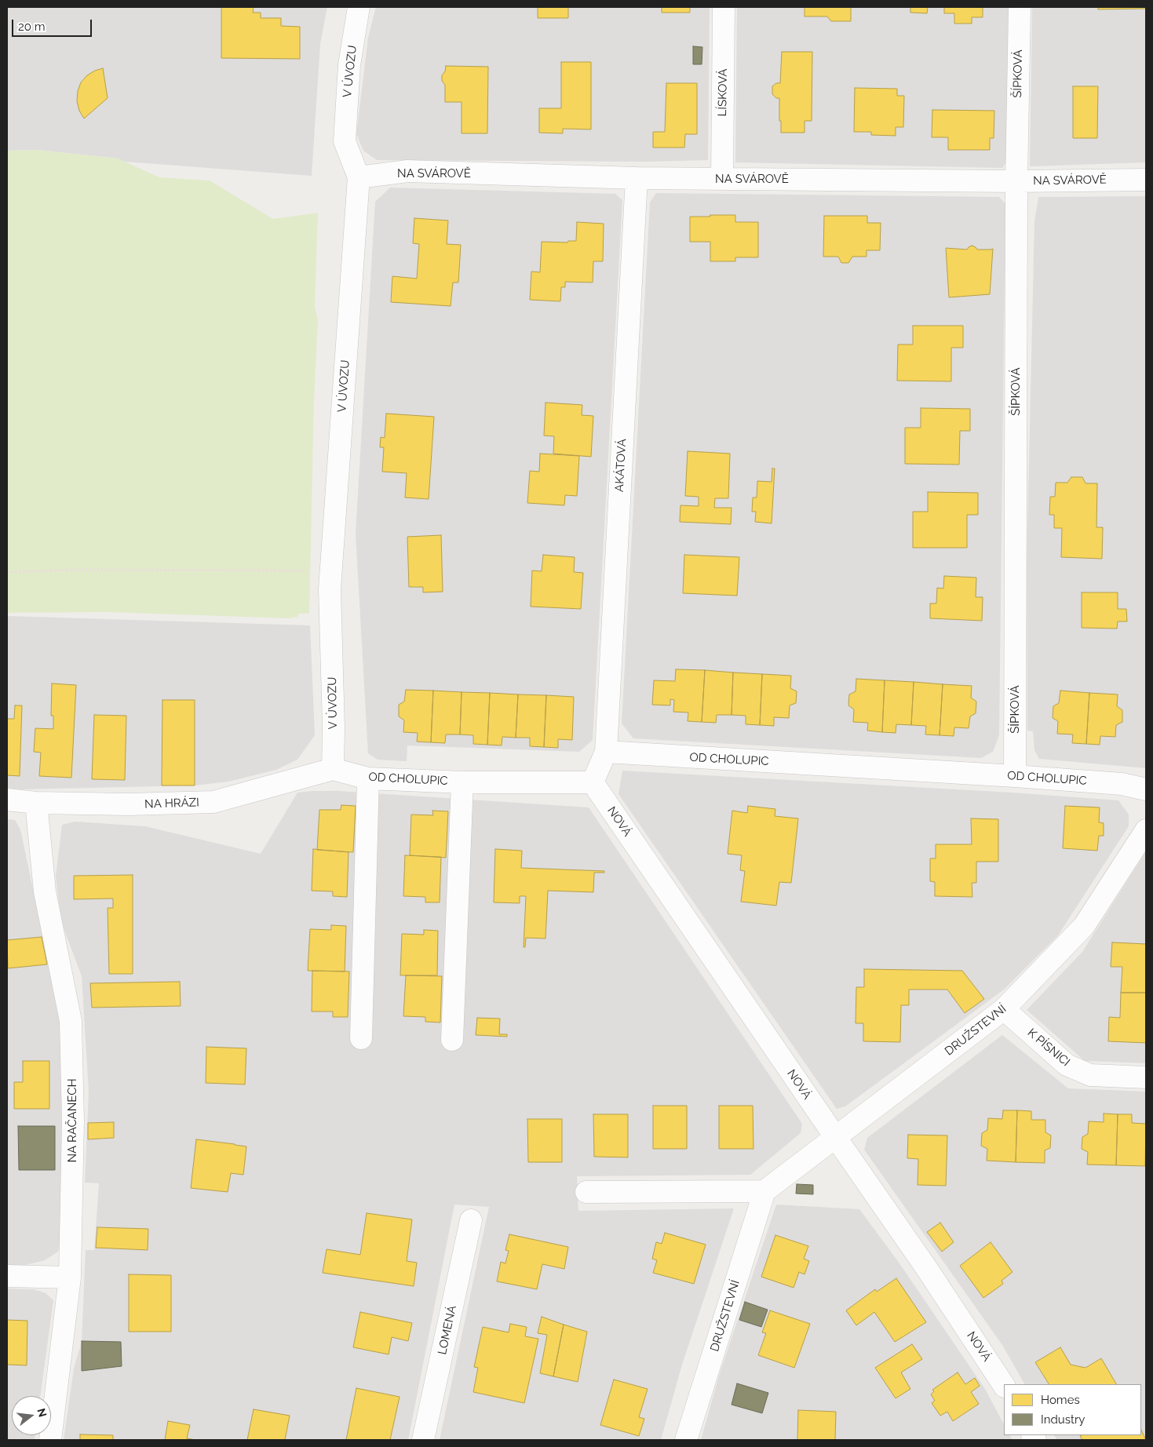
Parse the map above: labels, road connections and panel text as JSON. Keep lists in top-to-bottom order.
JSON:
{
  "streets": {
    "street": [
      "V ÚVOZU",
      "ŠÍPKOVÁ",
      "LÍSKOVÁ",
      "NA SVÁROVĚ",
      "AKÁTOVÁ",
      "OD CHOLUPIC",
      "NA HRÁZI",
      "NOVÁ",
      "DRUŽSTEVNÍ",
      "K PÍSNICI",
      "NA RAČANECH",
      "LOMENÁ"
    ]
  },
  "crossings": [
    ["V ÚVOZU", "NA SVÁROVĚ"],
    ["V ÚVOZU", "OD CHOLUPIC"],
    ["V ÚVOZU", "NA HRÁZI"],
    ["ŠÍPKOVÁ", "NA SVÁROVĚ"],
    ["ŠÍPKOVÁ", "OD CHOLUPIC"],
    ["LÍSKOVÁ", "NA SVÁROVĚ"],
    ["NA SVÁROVĚ", "AKÁTOVÁ"],
    ["AKÁTOVÁ", "OD CHOLUPIC"],
    ["OD CHOLUPIC", "NA HRÁZI"],
    ["OD CHOLUPIC", "NOVÁ"],
    ["NA HRÁZI", "NA RAČANECH"],
    ["NOVÁ", "DRUŽSTEVNÍ"],
    ["DRUŽSTEVNÍ", "K PÍSNICI"]
  ],
  "legend": ["Homes", "Industry"],
  "scale_bar": "20 m",
  "north": "right"
}
